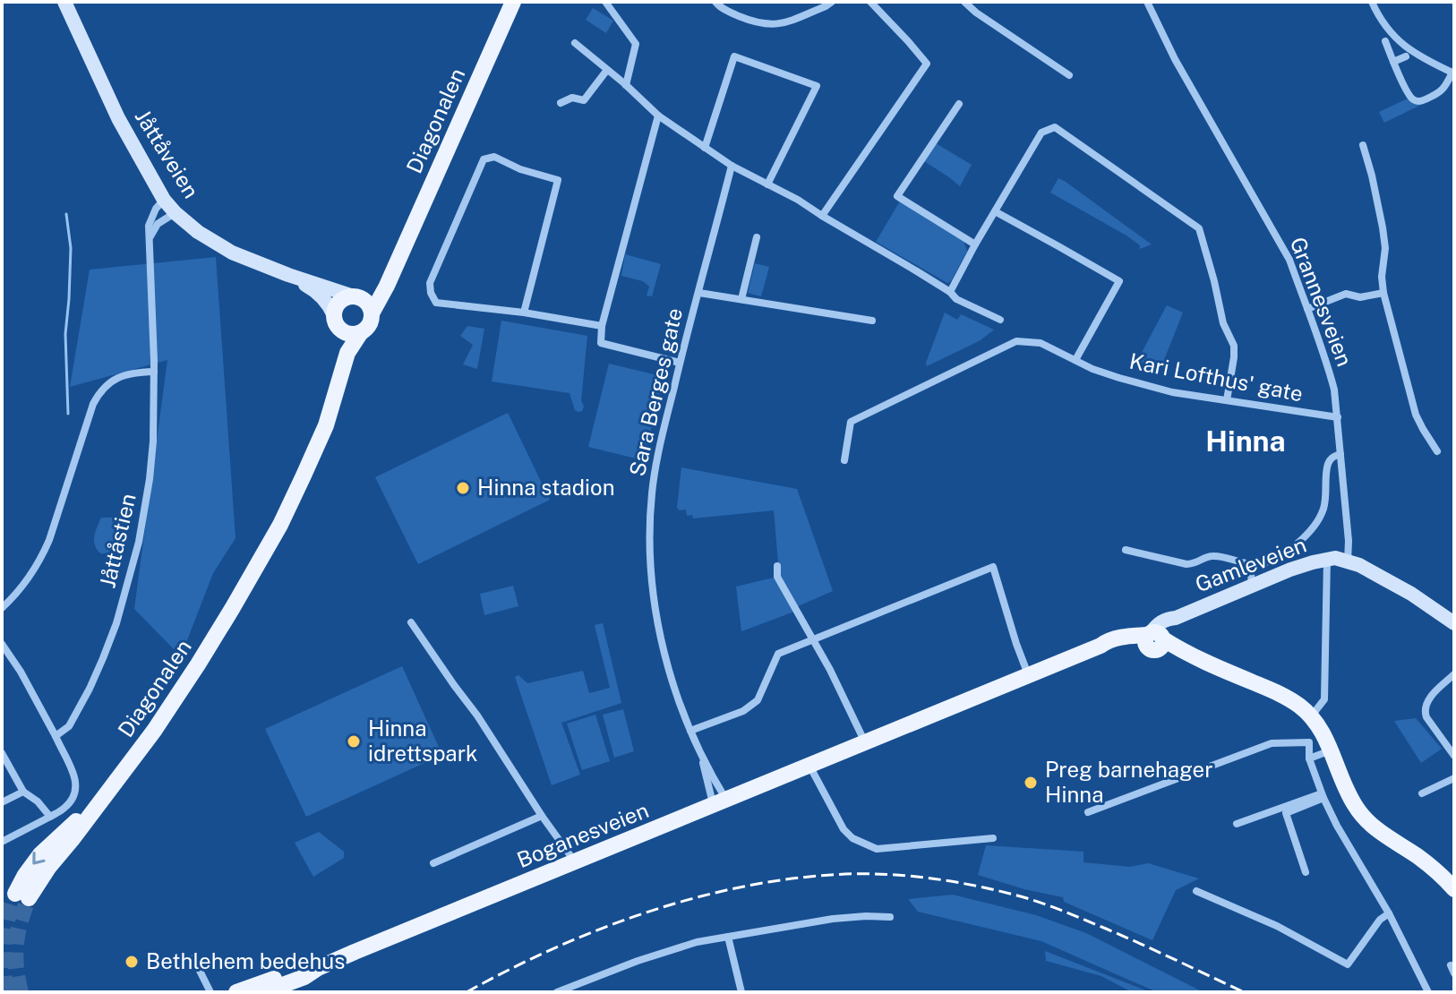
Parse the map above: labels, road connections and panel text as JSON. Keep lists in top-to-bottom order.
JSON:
{
  "streets": {
    "main road": [
      "Diagonalen",
      "Jåttåveien",
      "Gamleveien",
      "Boganesveien"
    ],
    "street": [
      "Grannesveien",
      "Kari Lofthus' gate",
      "Sara Berges gate",
      "Jåttåstien"
    ]
  },
  "crossings": [
    ["Diagonalen", "Jåttåveien"],
    ["Jåttåveien", "Jåttåstien"],
    ["Grannesveien", "Kari Lofthus' gate"],
    ["Grannesveien", "Gamleveien"],
    ["Sara Berges gate", "Boganesveien"],
    ["Gamleveien", "Boganesveien"]
  ],
  "districts": ["Hinna"],
  "places": [
    "Hinna stadion",
    "Hinna idrettspark",
    "Preg barnehager Hinna",
    "Bethlehem bedehus"
  ]
}
